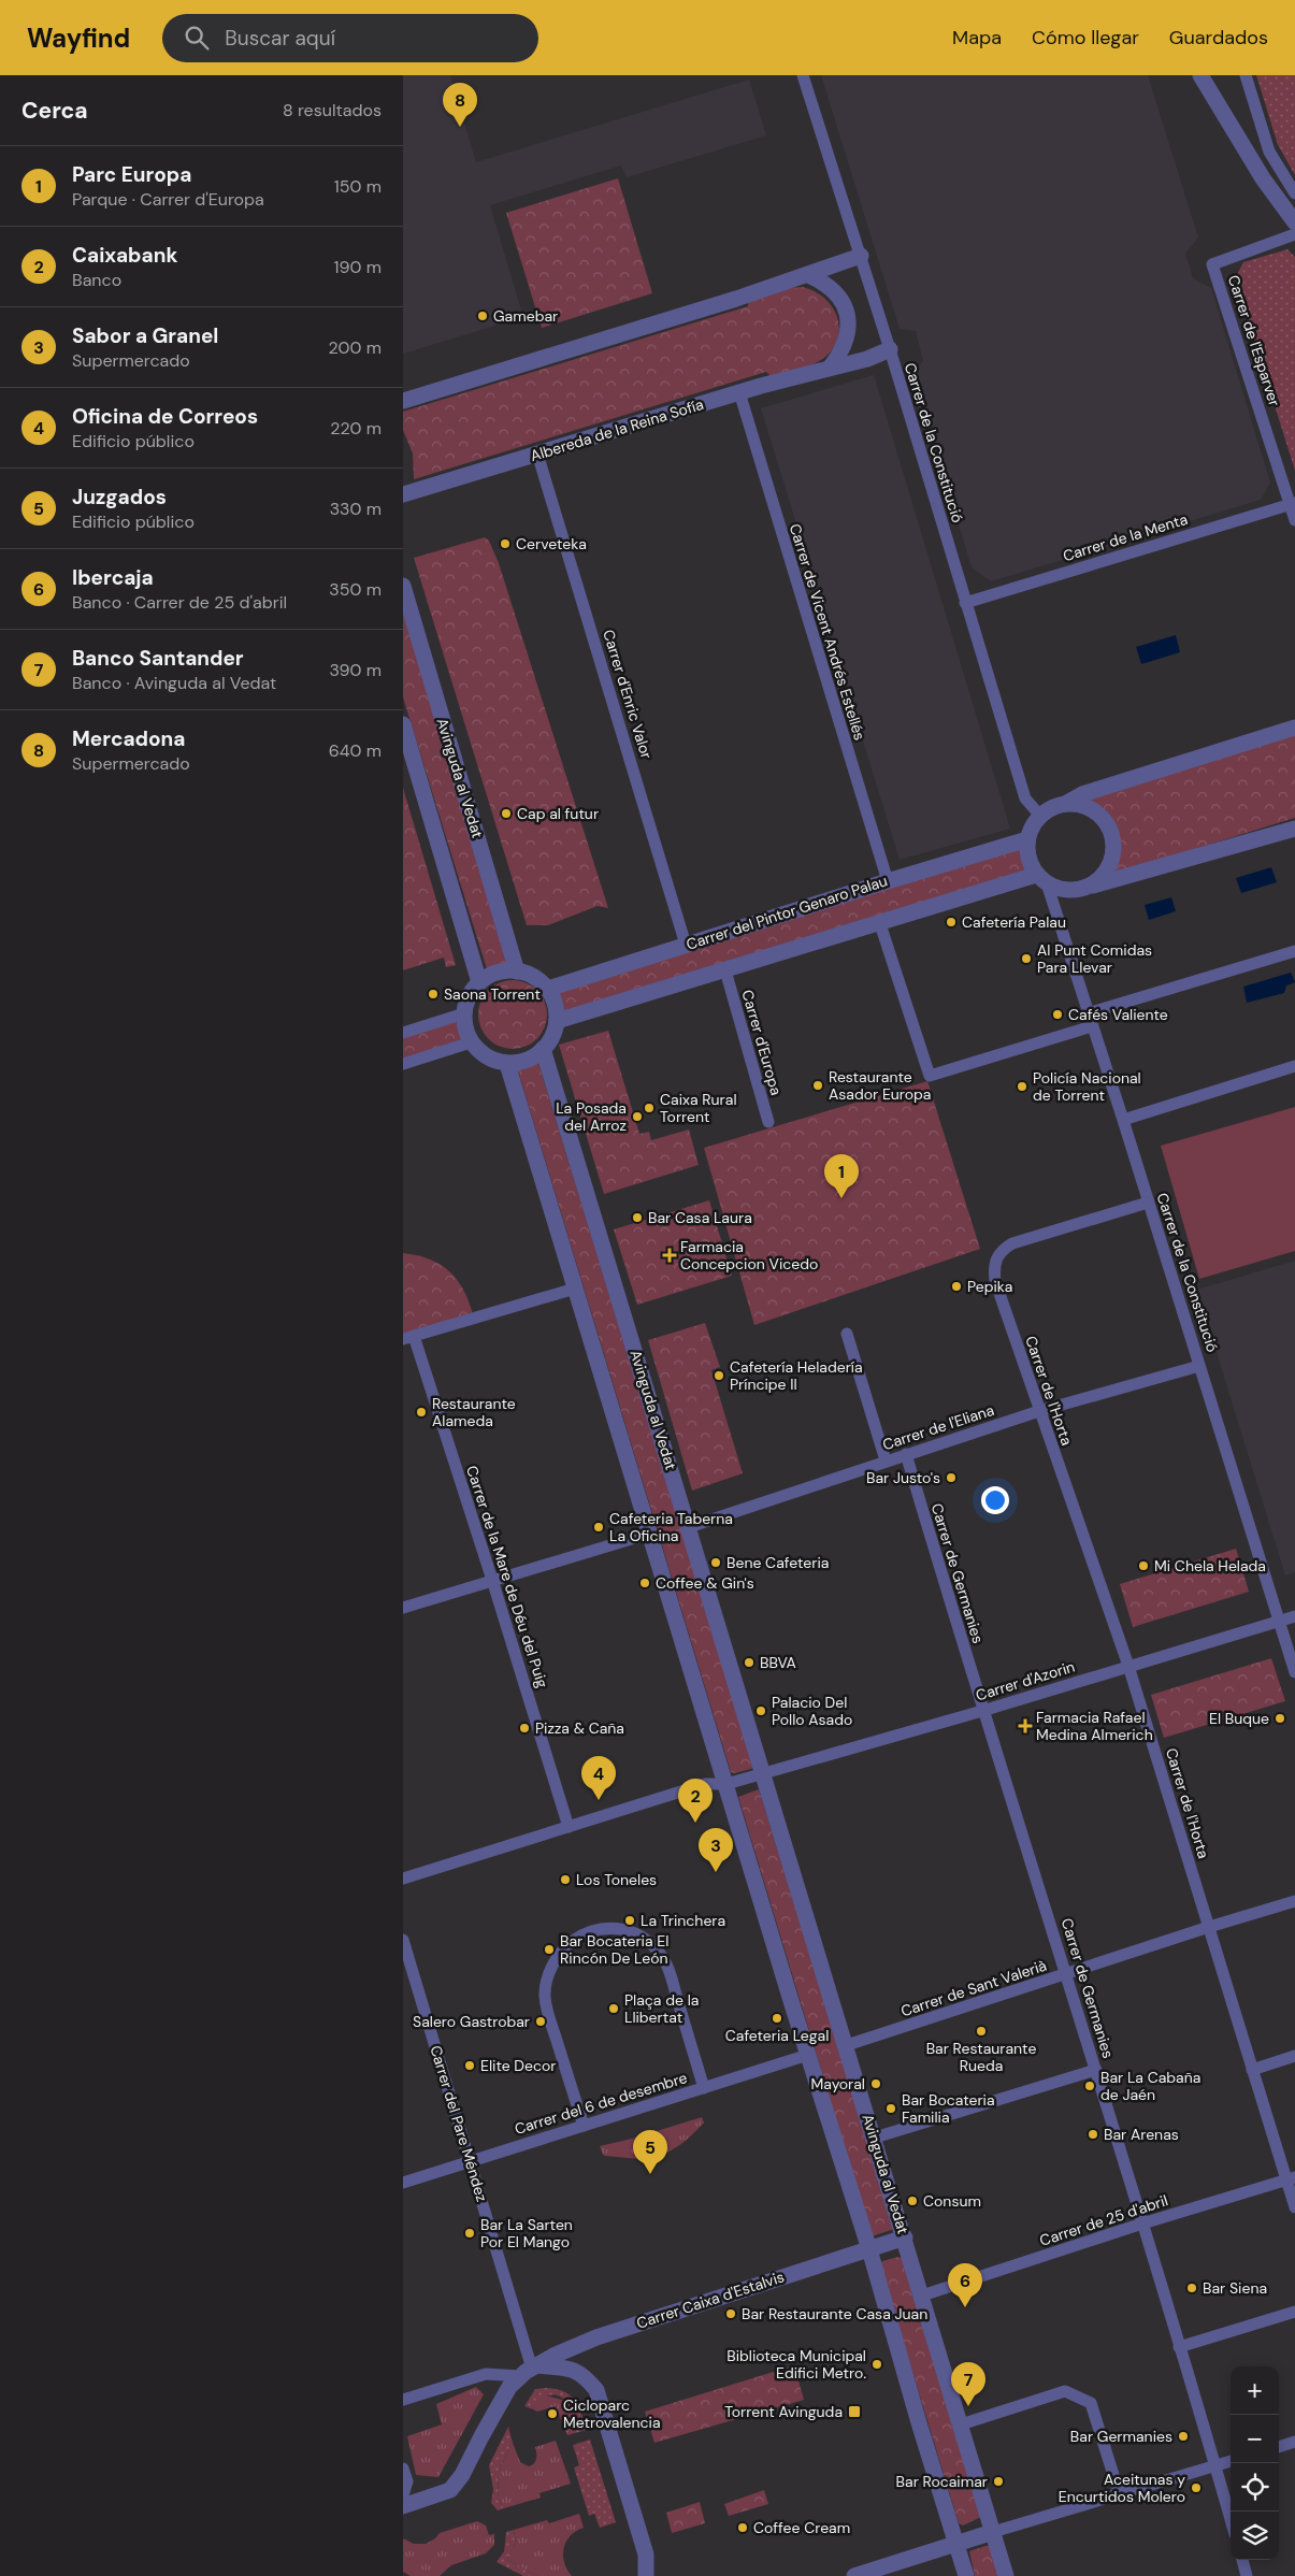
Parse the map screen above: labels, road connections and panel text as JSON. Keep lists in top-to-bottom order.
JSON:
{
  "streets": {
    "street": [
      "Carrer de l'Esparver",
      "Albereda de la Reina Sofía",
      "Carrer de la Constitució",
      "Carrer de la Menta",
      "Carrer de Vicent Andrés Estellés",
      "Carrer d'Enric Valor",
      "Avinguda al Vedat",
      "Carrer del Pintor Genaro Palau",
      "Carrer d'Europa",
      "Carrer de l'Horta",
      "Carrer de l'Eliana",
      "Carrer de Germanies",
      "Carrer de la Mare de Déu del Puig",
      "Carrer d'Azorin",
      "Carrer de Sant Valerià",
      "Carrer del 6 de desembre",
      "Carrer del Pare Méndez",
      "Carrer de 25 d'abril",
      "Carrer Caixa d'Estalvis"
    ]
  },
  "crossings": [
    ["Carrer de l'Esparver", "Carrer de la Menta"],
    ["Albereda de la Reina Sofía", "Carrer de la Constitució"],
    ["Albereda de la Reina Sofía", "Carrer de Vicent Andrés Estellés"],
    ["Albereda de la Reina Sofía", "Carrer d'Enric Valor"],
    ["Carrer de la Constitució", "Carrer de la Menta"],
    ["Carrer de la Constitució", "Carrer del Pintor Genaro Palau"],
    ["Carrer de la Constitució", "Carrer de l'Horta"],
    ["Carrer de la Constitució", "Carrer de l'Eliana"],
    ["Carrer de la Constitució", "Carrer d'Azorin"],
    ["Carrer de Vicent Andrés Estellés", "Carrer del Pintor Genaro Palau"],
    ["Carrer d'Enric Valor", "Carrer del Pintor Genaro Palau"],
    ["Avinguda al Vedat", "Carrer del Pintor Genaro Palau"],
    ["Avinguda al Vedat", "Carrer de l'Eliana"],
    ["Avinguda al Vedat", "Carrer d'Azorin"],
    ["Avinguda al Vedat", "Carrer de Sant Valerià"],
    ["Avinguda al Vedat", "Carrer de 25 d'abril"],
    ["Avinguda al Vedat", "Carrer Caixa d'Estalvis"],
    ["Carrer de l'Horta", "Carrer de l'Eliana"],
    ["Carrer de l'Horta", "Carrer d'Azorin"],
    ["Carrer de l'Horta", "Carrer de Sant Valerià"],
    ["Carrer de l'Horta", "Carrer de 25 d'abril"],
    ["Carrer de l'Eliana", "Carrer de Germanies"],
    ["Carrer de Germanies", "Carrer d'Azorin"],
    ["Carrer de Germanies", "Carrer de Sant Valerià"],
    ["Carrer de Germanies", "Carrer de 25 d'abril"],
    ["Carrer del 6 de desembre", "Carrer del Pare Méndez"],
    ["Carrer del Pare Méndez", "Carrer Caixa d'Estalvis"]
  ],
  "places": {
    "other": [
      "Gamebar",
      "Cerveteka",
      "Cap al futur",
      "Cafetería Palau",
      "Al Punt Comidas Para Llevar",
      "Saona Torrent",
      "Cafés Valiente",
      "Restaurante Asador Europa",
      "Policía Nacional de Torrent",
      "Caixa Rural Torrent",
      "La Posada del Arroz",
      "Bar Casa Laura",
      "Pepika",
      "Cafetería Heladería Príncipe II",
      "Restaurante Alameda",
      "Bar Justo's",
      "Cafeteria Taberna La Oficina",
      "Bene Cafeteria",
      "Mi Chela Helada",
      "Coffee & Gin's",
      "BBVA",
      "Palacio Del Pollo Asado",
      "El Buque",
      "Pizza & Caña",
      "Los Toneles",
      "La Trinchera",
      "Bar Bocateria El Rincón De León",
      "Plaça de la Llibertat",
      "Cafeteria Legal",
      "Salero Gastrobar",
      "Bar Restaurante Rueda",
      "Elite Decor",
      "Mayoral",
      "Bar La Cabaña de Jaén",
      "Bar Bocateria Familia",
      "Bar Arenas",
      "Consum",
      "Bar La Sarten Por El Mango",
      "Bar Siena",
      "Bar Restaurante Casa Juan",
      "Biblioteca Municipal Edifici Metro.",
      "Cicloparc Metrovalencia",
      "Bar Germanies",
      "Bar Rocaimar",
      "Aceitunas y Encurtidos Molero",
      "Coffee Cream"
    ],
    "health": ["Farmacia Concepcion Vicedo", "Farmacia Rafael Medina Almerich"],
    "transit": ["Torrent Avinguda"]
  },
  "page": {
    "header": "Wayfind",
    "search": "Buscar aquí",
    "nav": ["Mapa", "Cómo llegar", "Guardados"],
    "heading": ["Cerca", "8 resultados"],
    "pins": [
      "8",
      "1",
      "4",
      "2",
      "3",
      "5",
      "6",
      "7"
    ],
    "list": [
      {
        "mark": "1",
        "name": "Parc Europa",
        "note": "Parque · Carrer d'Europa",
        "value": "150 m"
      },
      {
        "mark": "2",
        "name": "Caixabank",
        "note": "Banco",
        "value": "190 m"
      },
      {
        "mark": "3",
        "name": "Sabor a Granel",
        "note": "Supermercado",
        "value": "200 m"
      },
      {
        "mark": "4",
        "name": "Oficina de Correos",
        "note": "Edificio público",
        "value": "220 m"
      },
      {
        "mark": "5",
        "name": "Juzgados",
        "note": "Edificio público",
        "value": "330 m"
      },
      {
        "mark": "6",
        "name": "Ibercaja",
        "note": "Banco · Carrer de 25 d'abril",
        "value": "350 m"
      },
      {
        "mark": "7",
        "name": "Banco Santander",
        "note": "Banco · Avinguda al Vedat",
        "value": "390 m"
      },
      {
        "mark": "8",
        "name": "Mercadona",
        "note": "Supermercado",
        "value": "640 m"
      }
    ],
    "map_buttons": ["+", "−"]
  }
}
